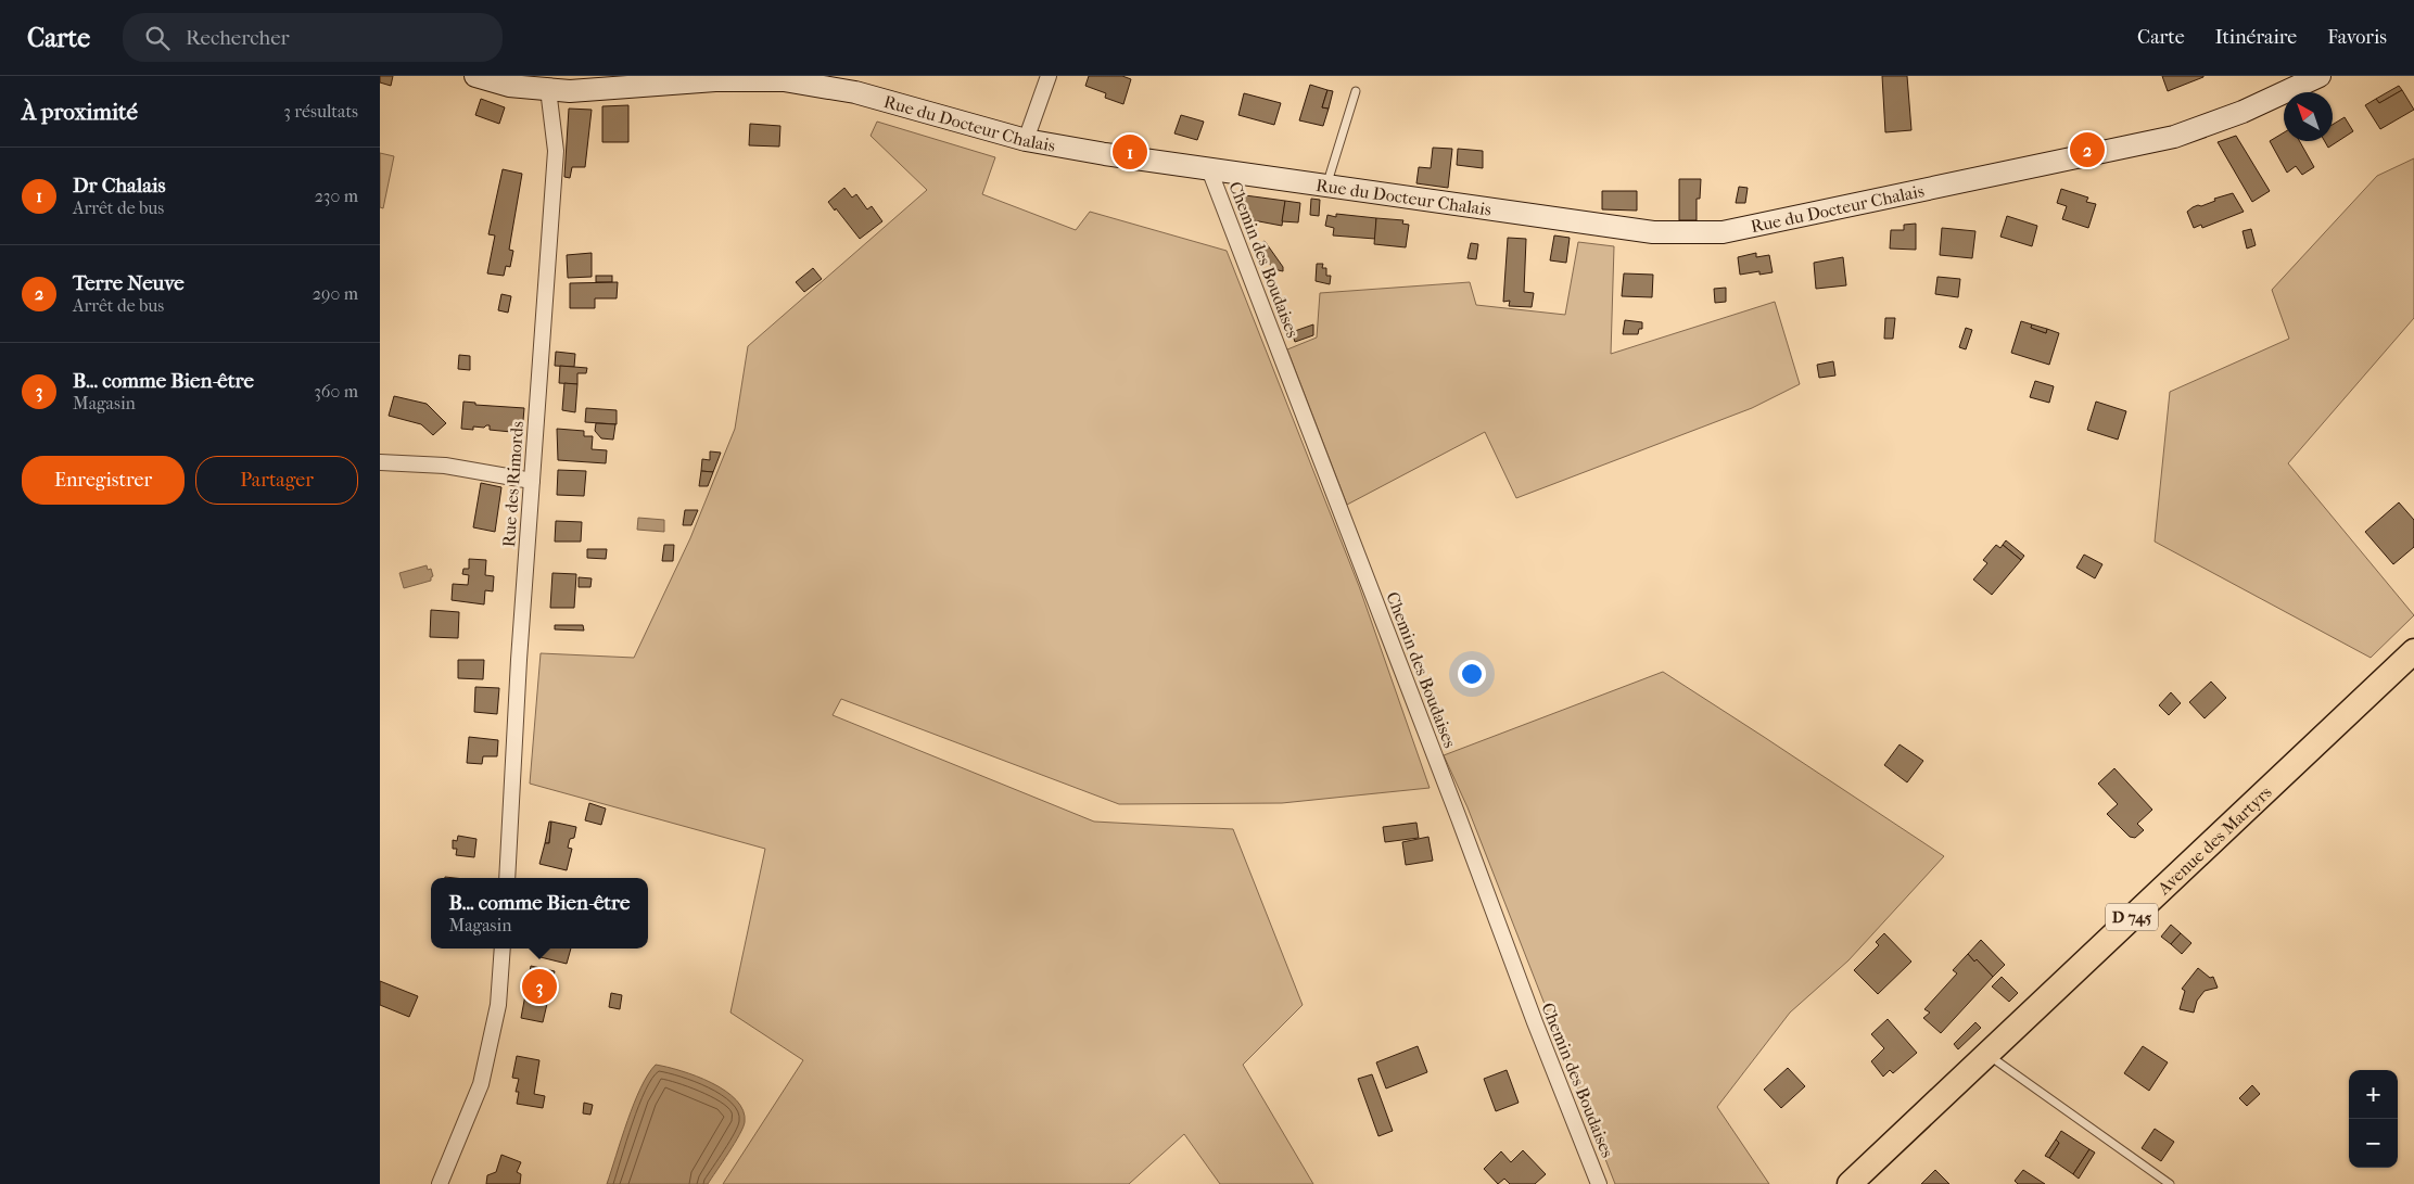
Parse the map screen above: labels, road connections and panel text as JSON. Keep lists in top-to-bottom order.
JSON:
{
  "streets": {
    "main road": ["Rue du Docteur Chalais", "Avenue des Martyrs", "D 745"],
    "street": ["Chemin des Boudaises", "Rue des Rimords"]
  },
  "crossings": [
    ["Rue du Docteur Chalais", "Chemin des Boudaises"],
    ["Rue du Docteur Chalais", "Rue des Rimords"]
  ],
  "north": "top left",
  "page": {
    "header": "Carte",
    "search": "Rechercher",
    "nav": ["Carte", "Itinéraire", "Favoris"],
    "heading": ["À proximité", "3 résultats"],
    "pins": ["2", "1", "3"],
    "list": [
      {
        "mark": "1",
        "name": "Dr Chalais",
        "note": "Arrêt de bus",
        "value": "230 m"
      },
      {
        "mark": "2",
        "name": "Terre Neuve",
        "note": "Arrêt de bus",
        "value": "290 m"
      },
      {
        "mark": "3",
        "name": "B... comme Bien-être",
        "note": "Magasin",
        "value": "360 m"
      }
    ],
    "buttons": ["Enregistrer", "Partager"],
    "popup": ["B... comme Bien-être", "Magasin"],
    "map_buttons": ["+", "−"]
  }
}
